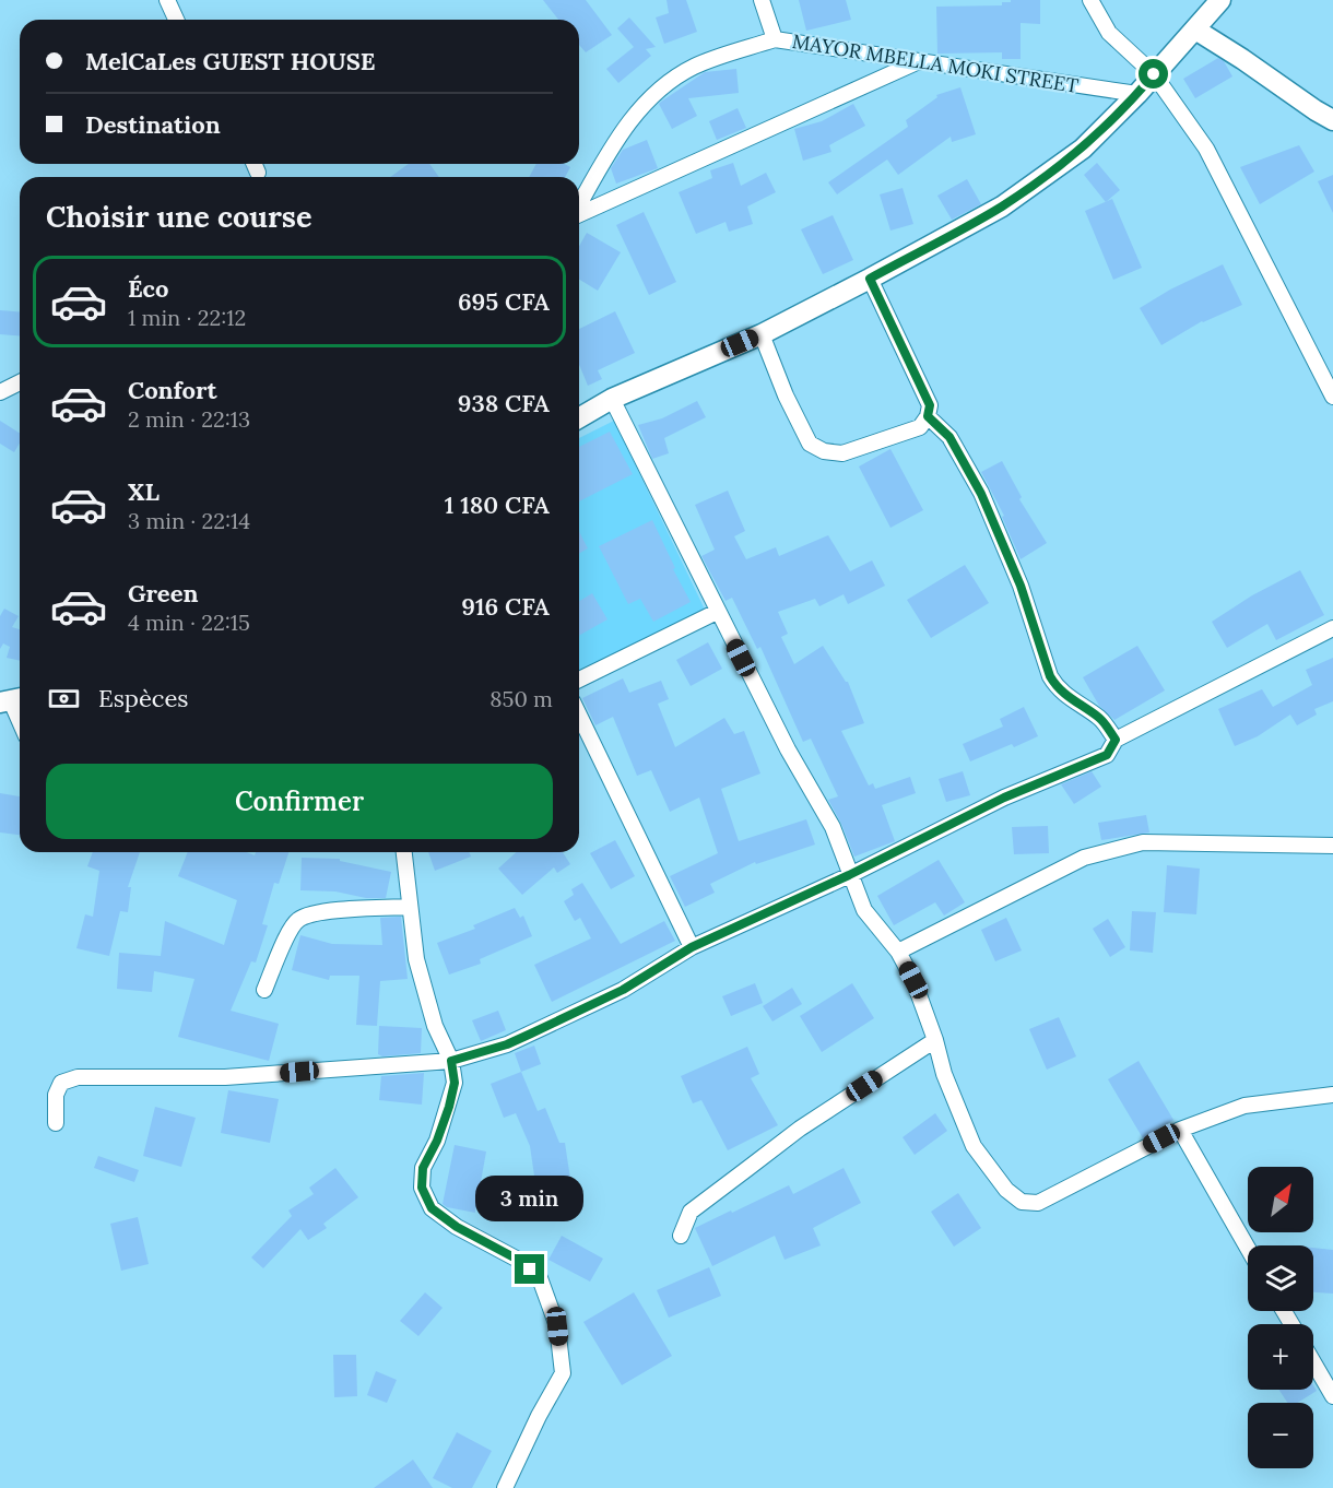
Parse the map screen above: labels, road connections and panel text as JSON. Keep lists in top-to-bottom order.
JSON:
{
  "streets": {
    "street": ["MAYOR MBELLA MOKI STREET"]
  },
  "north": "top right",
  "page": {
    "banner": ["MelCaLes GUEST HOUSE", "Destination"],
    "heading": "Choisir une course",
    "list": [
      {
        "name": "Éco",
        "note": "1 min · 22:12",
        "value": "695 CFA"
      },
      {
        "name": "Confort",
        "note": "2 min · 22:13",
        "value": "938 CFA"
      },
      {
        "name": "XL",
        "note": "3 min · 22:14",
        "value": "1 180 CFA"
      },
      {
        "name": "Green",
        "note": "4 min · 22:15",
        "value": "916 CFA"
      }
    ],
    "pay": ["Espèces", "850 m"],
    "buttons": "Confirmer",
    "map_buttons": ["+", "−"],
    "bubble": "3 min"
  }
}
